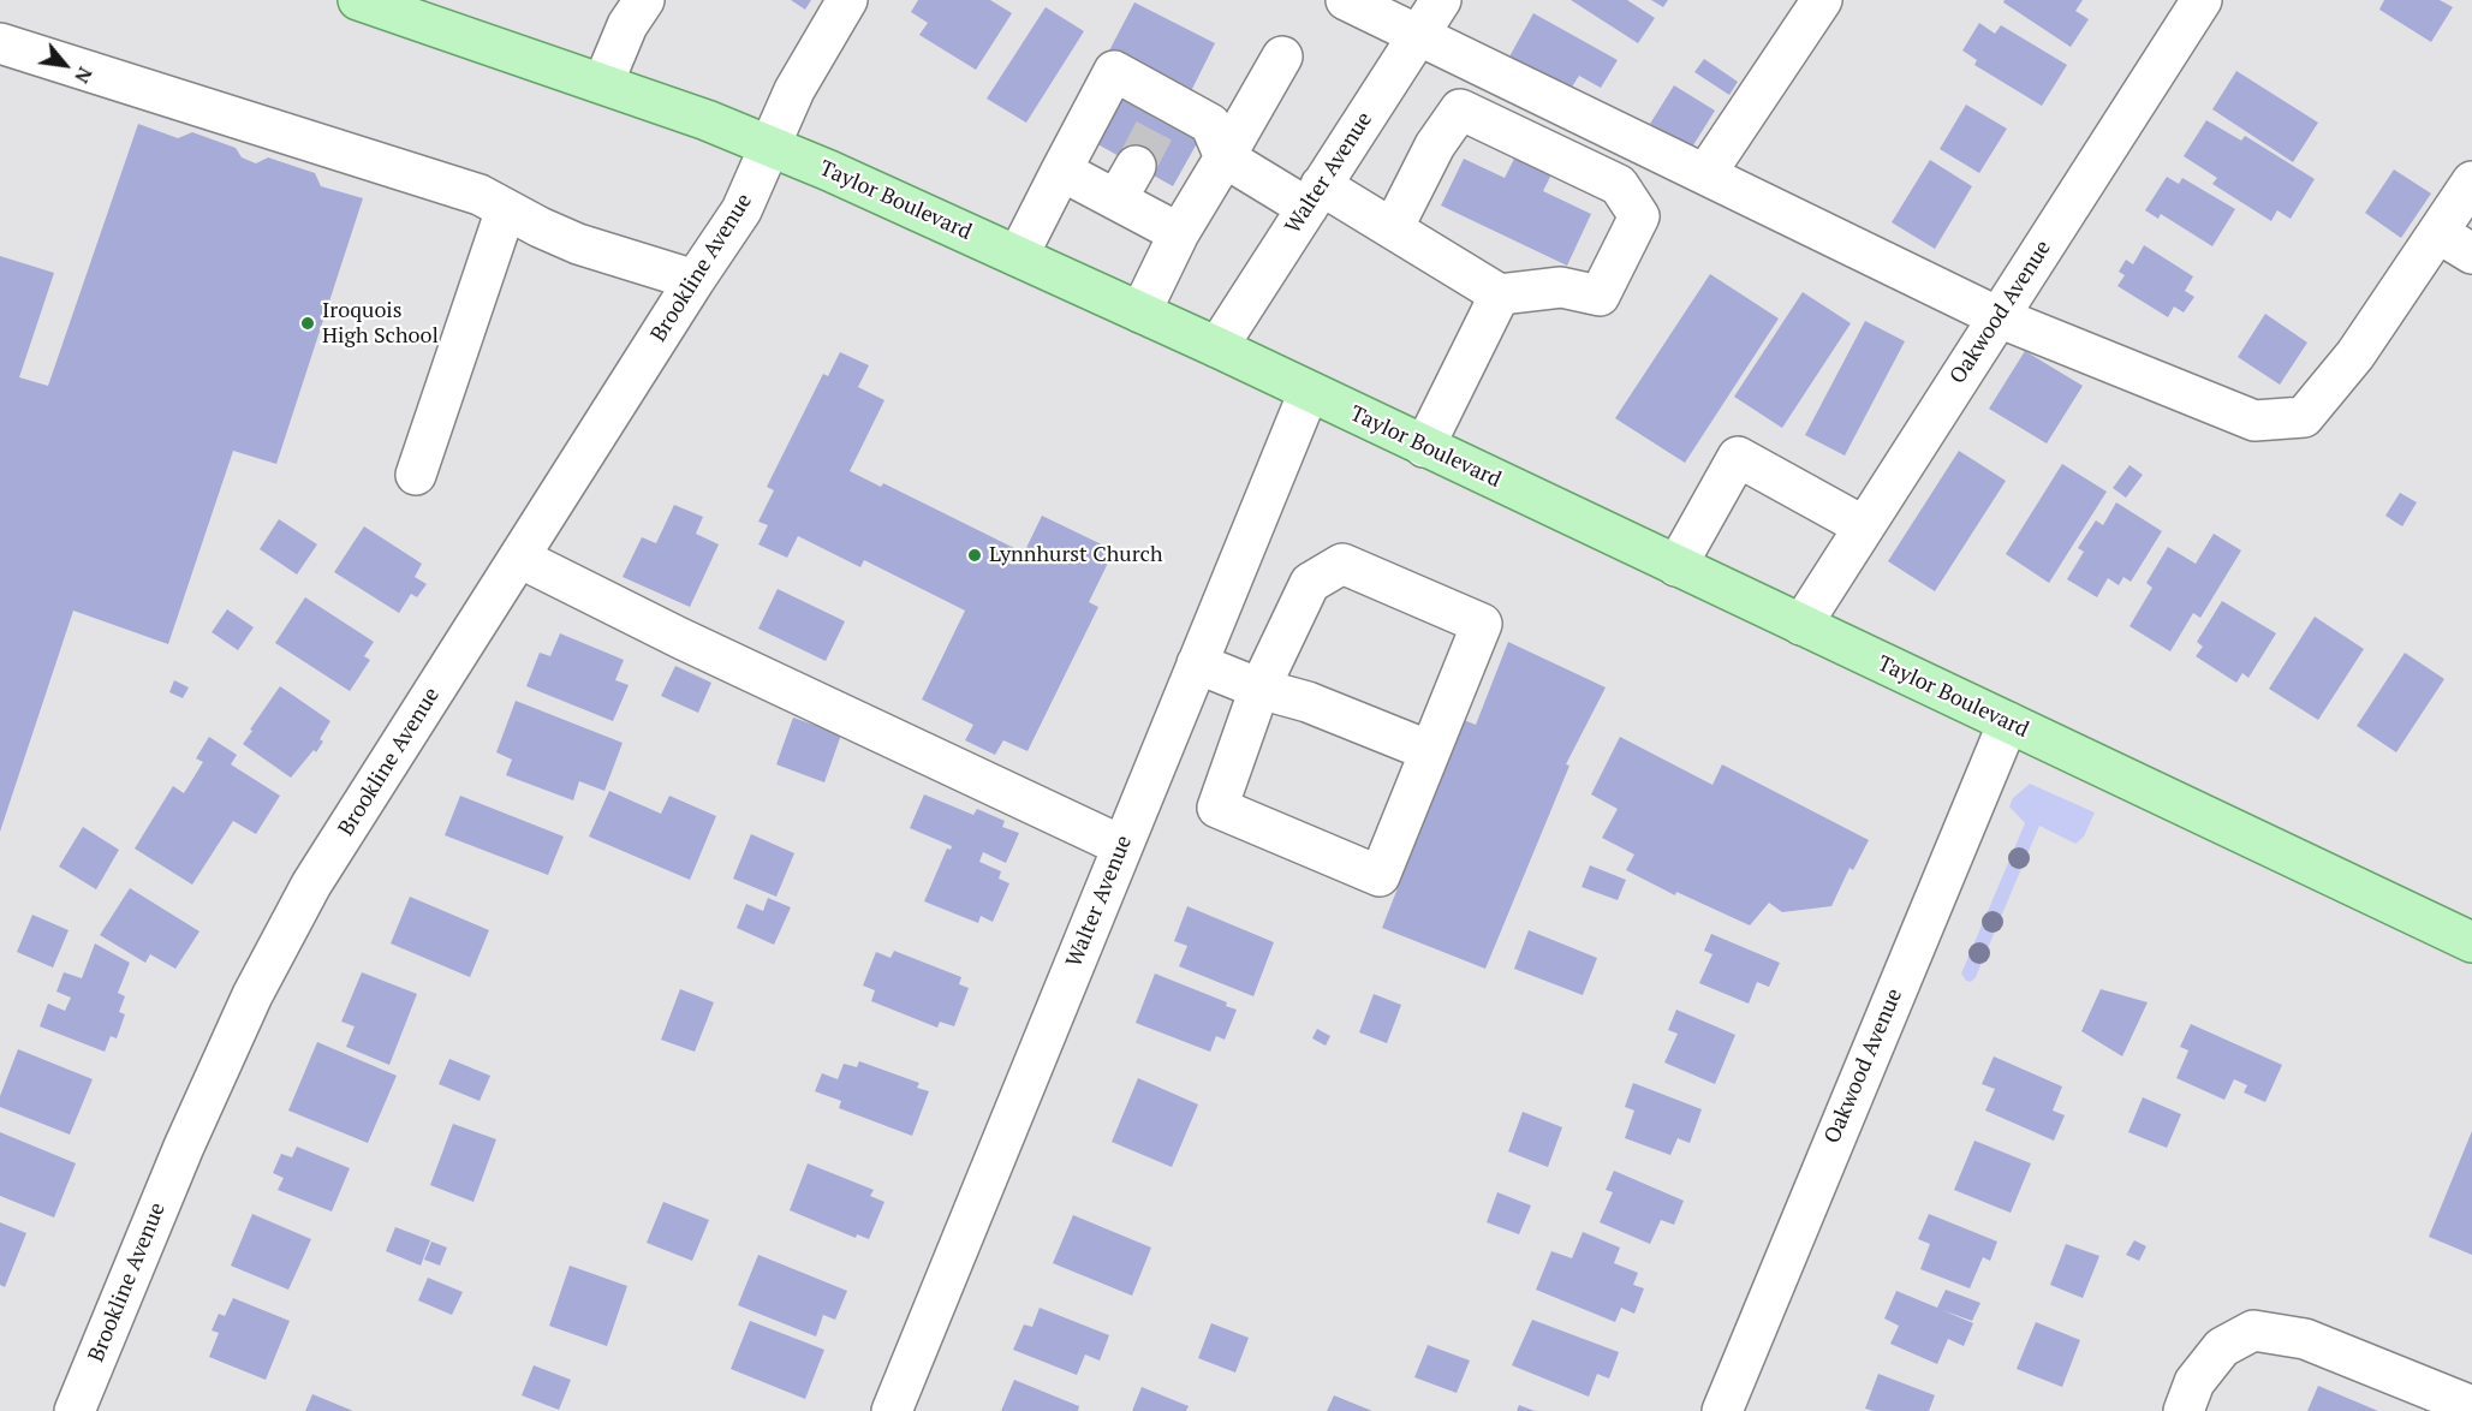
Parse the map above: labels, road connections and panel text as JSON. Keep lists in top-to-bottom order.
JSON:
{
  "streets": {
    "main road": ["Taylor Boulevard"],
    "street": ["Walter Avenue", "Brookline Avenue", "Oakwood Avenue"]
  },
  "crossings": [
    ["Walter Avenue", "Taylor Boulevard"],
    ["Taylor Boulevard", "Brookline Avenue"],
    ["Taylor Boulevard", "Oakwood Avenue"]
  ],
  "places": ["Iroquois High School", "Lynnhurst Church"],
  "north": "bottom right"
}
